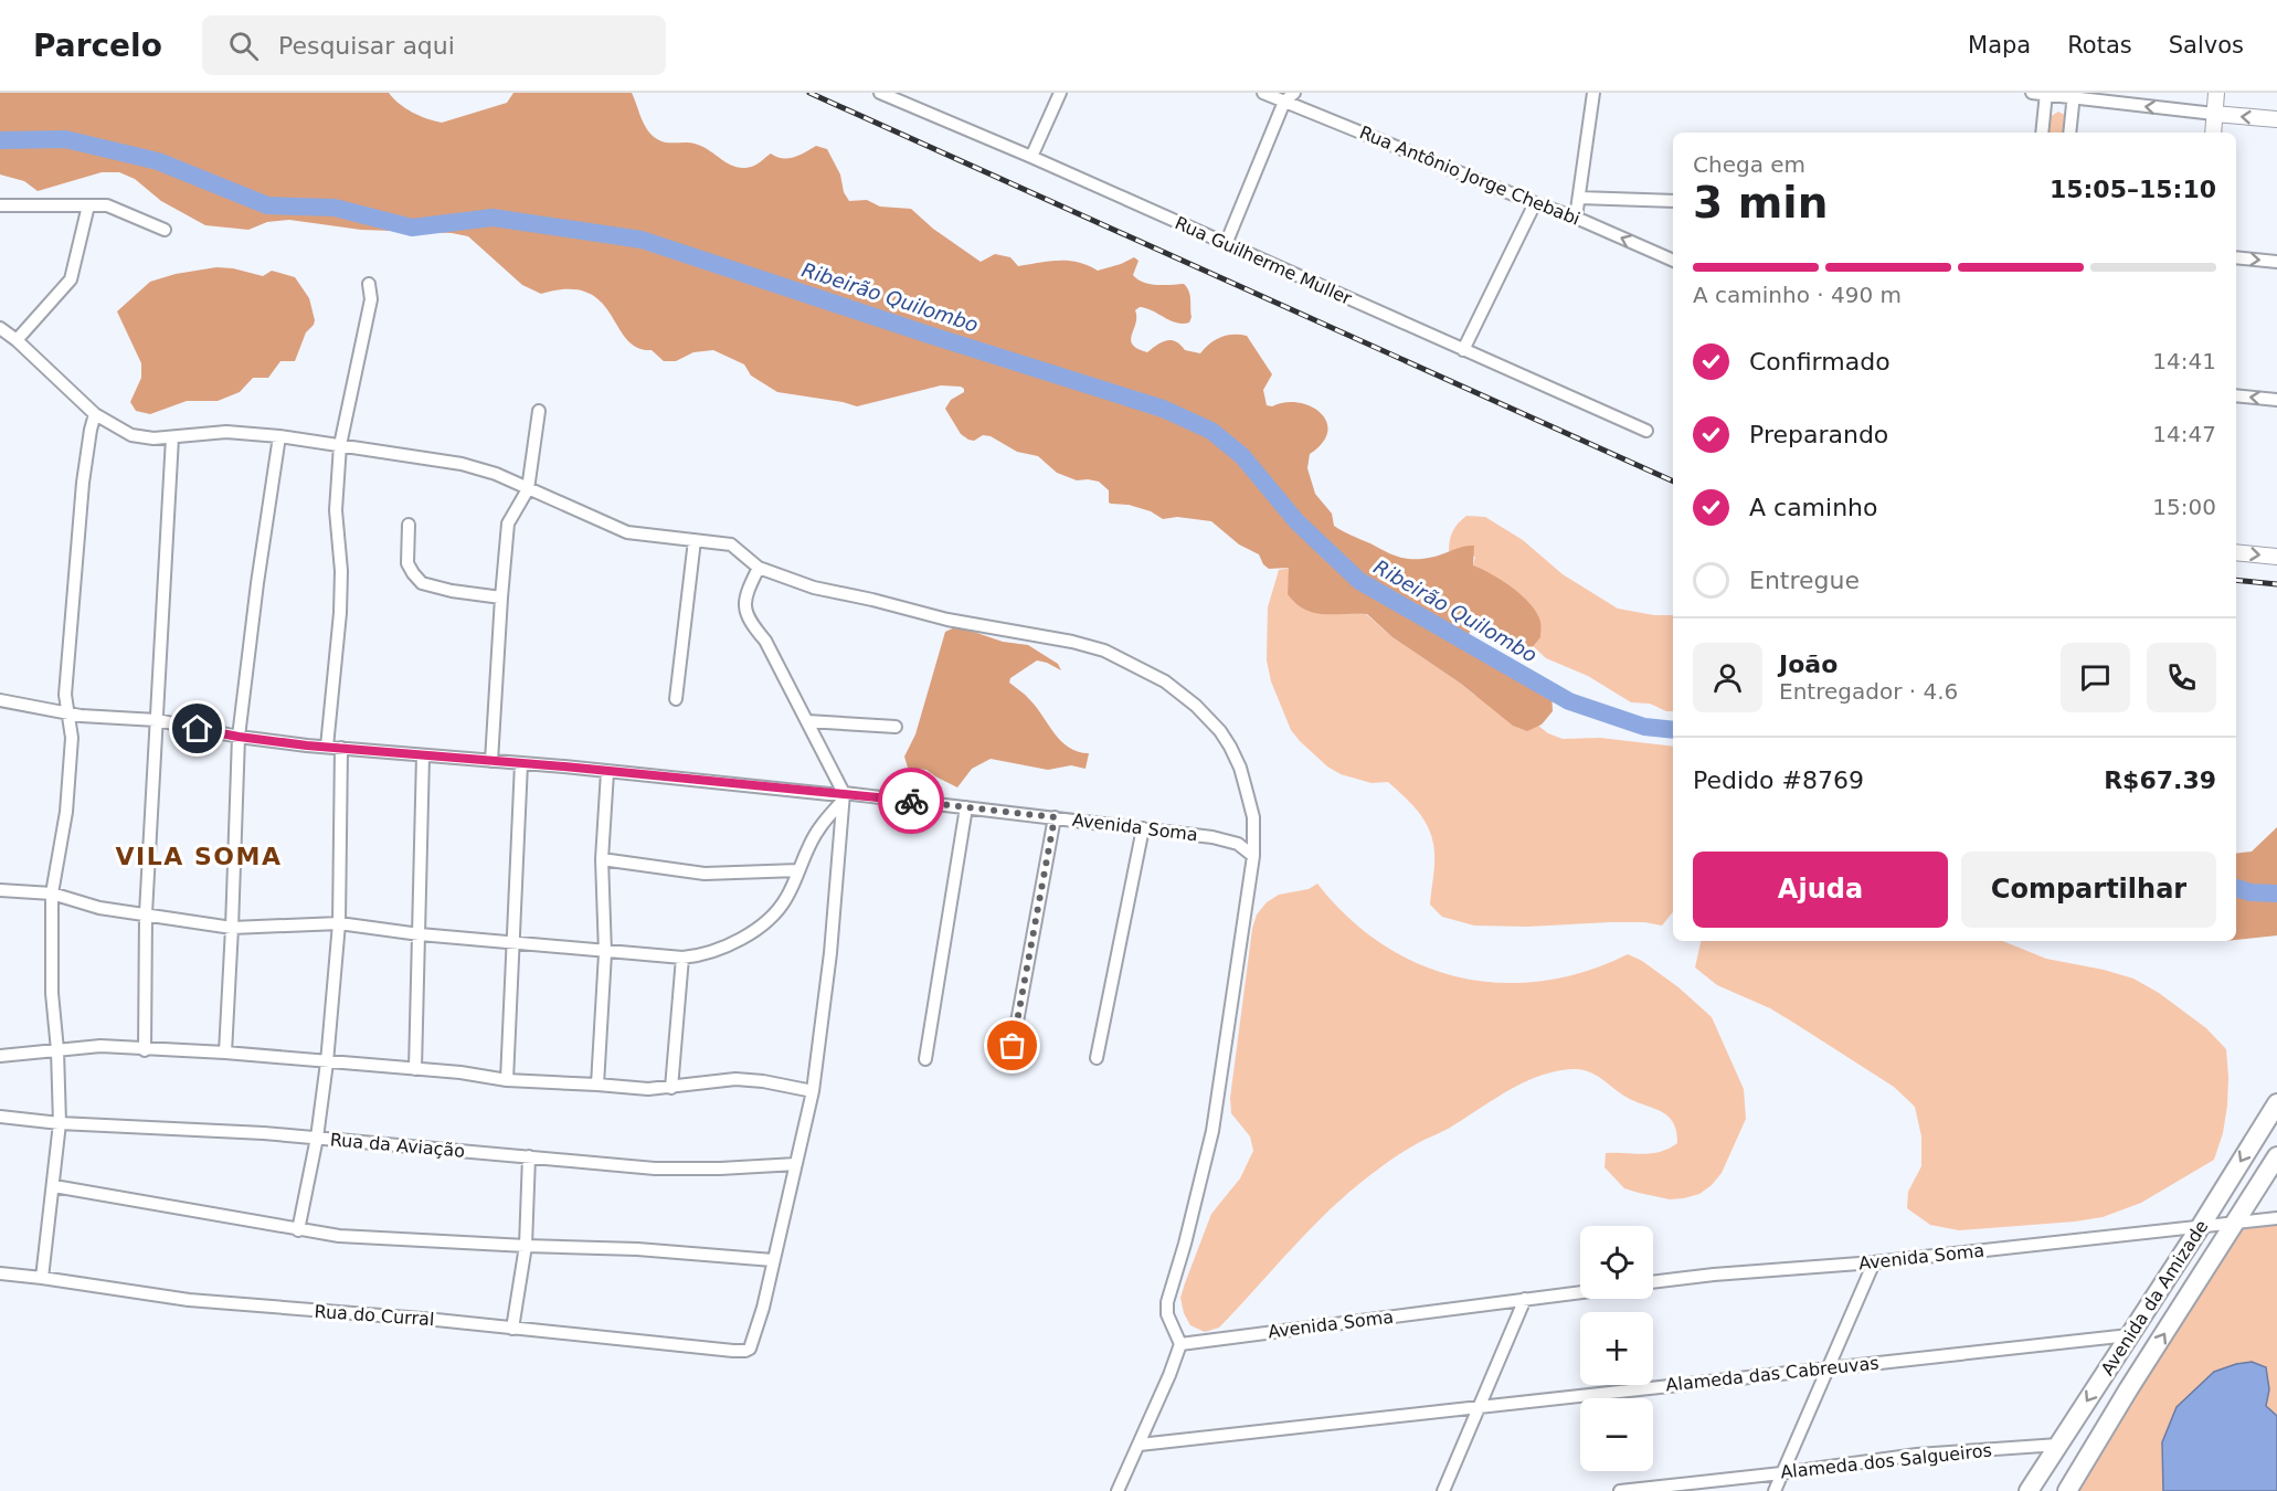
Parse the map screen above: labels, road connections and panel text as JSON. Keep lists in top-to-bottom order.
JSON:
{
  "streets": {
    "main road": ["Avenida da Amizade"],
    "street": [
      "Rua Antônio Jorge Chebabi",
      "Rua Guilherme Muller",
      "Avenida Soma",
      "Rua da Aviação",
      "Rua do Curral",
      "Alameda das Cabreuvas",
      "Alameda dos Salgueiros"
    ]
  },
  "crossings": [
    ["Avenida Soma", "Avenida da Amizade"],
    ["Avenida da Amizade", "Alameda das Cabreuvas"],
    ["Avenida da Amizade", "Alameda dos Salgueiros"]
  ],
  "districts": ["VILA SOMA"],
  "water": ["Ribeirão Quilombo"],
  "page": {
    "header": "Parcelo",
    "search": "Pesquisar aqui",
    "nav": ["Mapa", "Rotas", "Salvos"],
    "heading": ["3 min", "Chega em", "15:05–15:10"],
    "panel": [
      "João",
      "Entregador · 4.6",
      "Pedido #8769",
      "R$67.39"
    ],
    "bar": "A caminho · 490 m",
    "list": [
      ["Confirmado", "14:41"],
      ["Preparando", "14:47"],
      ["A caminho", "15:00"],
      "Entregue"
    ],
    "buttons": ["Ajuda", "Compartilhar"],
    "map_buttons": ["+", "−"]
  }
}
